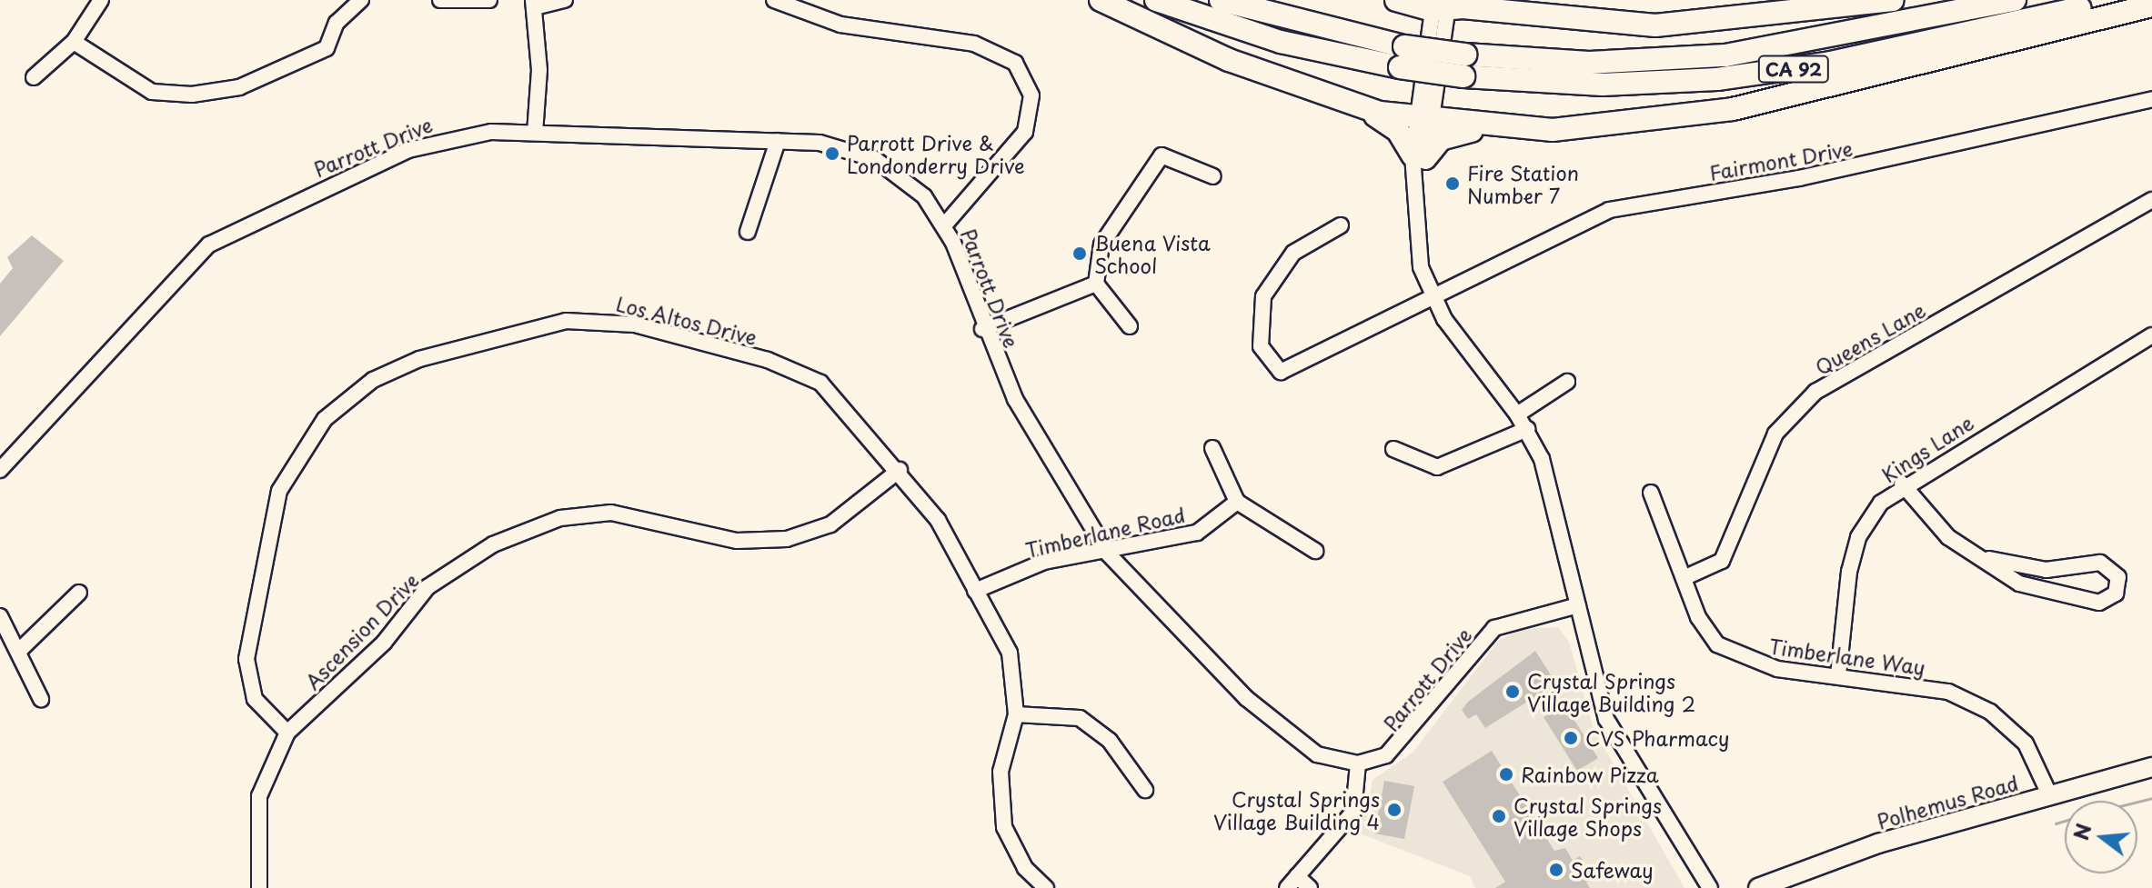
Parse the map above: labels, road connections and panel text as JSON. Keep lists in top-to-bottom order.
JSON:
{
  "streets": {
    "highway": ["CA 92"],
    "main road": ["Polhemus Road"],
    "street": [
      "Parrott Drive",
      "Fairmont Drive",
      "Los Altos Drive",
      "Queens Lane",
      "Kings Lane",
      "Timberlane Road",
      "Ascension Drive",
      "Timberlane Way"
    ]
  },
  "crossings": [
    ["Parrott Drive", "Timberlane Road"],
    ["Los Altos Drive", "Timberlane Road"],
    ["Los Altos Drive", "Ascension Drive"],
    ["Queens Lane", "Timberlane Way"],
    ["Kings Lane", "Timberlane Way"],
    ["Timberlane Way", "Polhemus Road"]
  ],
  "places": [
    "Parrott Drive & Londonderry Drive",
    "Fire Station Number 7",
    "Buena Vista School",
    "Crystal Springs Village Building 2",
    "CVS Pharmacy",
    "Rainbow Pizza",
    "Crystal Springs Village Building 4",
    "Crystal Springs Village Shops",
    "Safeway"
  ],
  "north": "left"
}
